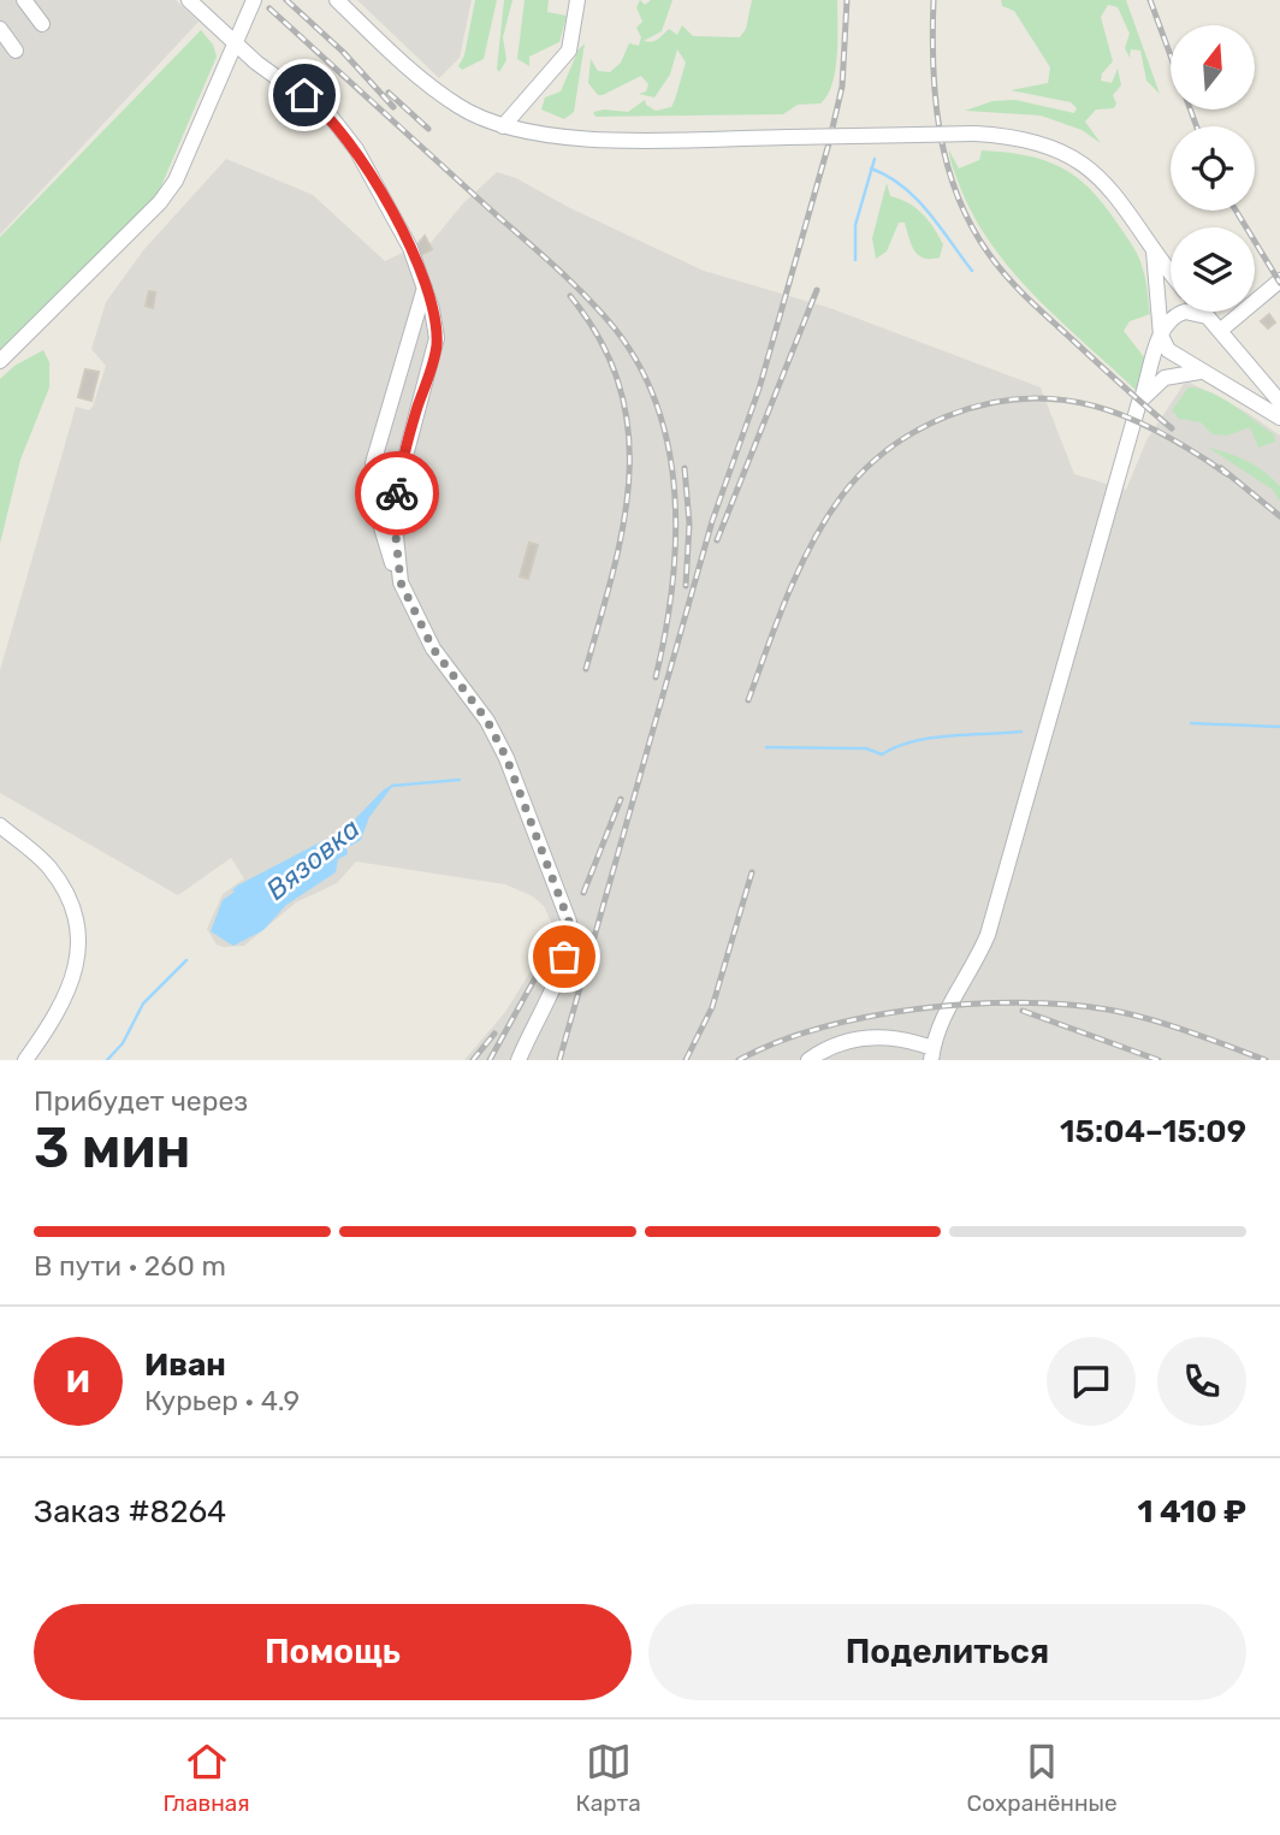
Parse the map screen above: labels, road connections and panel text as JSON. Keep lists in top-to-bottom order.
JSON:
{
  "water": ["Вязовка"],
  "north": "top",
  "page": {
    "heading": ["3 мин", "Прибудет через", "15:04–15:09"],
    "panel": [
      "Иван",
      "Курьер · 4.9",
      "Заказ #8264",
      "1 410 ₽"
    ],
    "bar": "В пути · 260 m",
    "round": "И",
    "buttons": ["Помощь", "Поделиться"],
    "tabs": ["Главная", "Карта", "Сохранённые"]
  }
}
